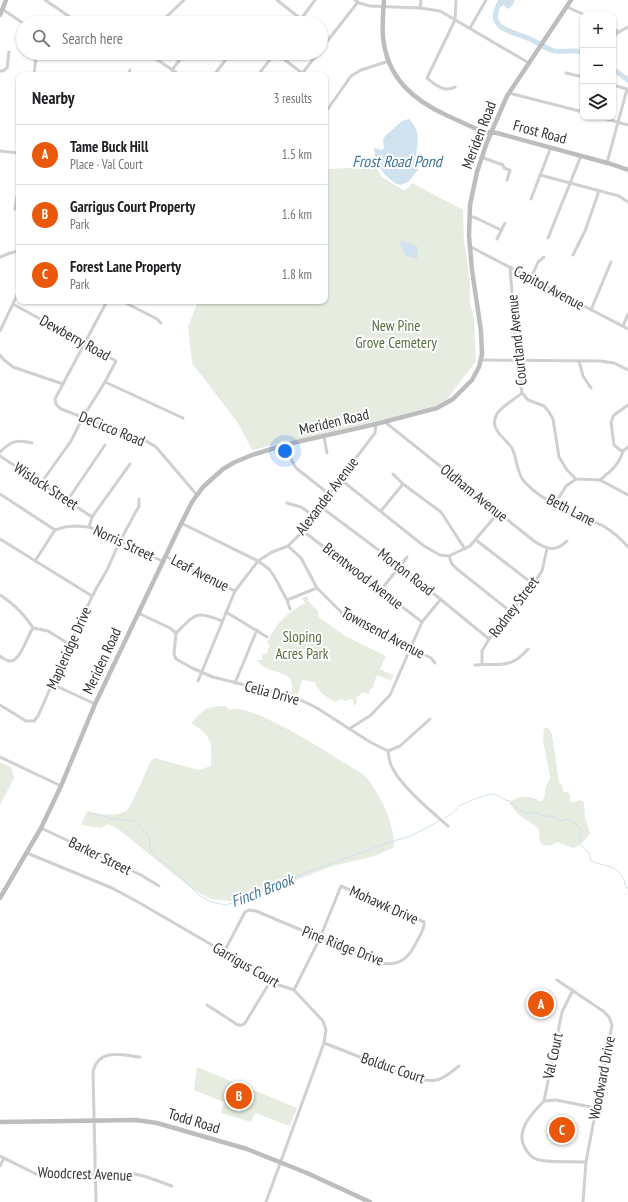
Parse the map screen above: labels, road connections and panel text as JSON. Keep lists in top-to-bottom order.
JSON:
{
  "streets": {
    "main road": ["Frost Road", "Meriden Road", "Todd Road"],
    "street": [
      "Capitol Avenue",
      "Dewberry Road",
      "Courtland Avenue",
      "DeCicco Road",
      "Wislock Street",
      "Oldham Avenue",
      "Alexander Avenue",
      "Beth Lane",
      "Norris Street",
      "Morton Road",
      "Leaf Avenue",
      "Brentwood Avenue",
      "Rodney Street",
      "Townsend Avenue",
      "Mapleridge Drive",
      "Celia Drive",
      "Barker Street",
      "Mohawk Drive",
      "Pine Ridge Drive",
      "Garrigus Court",
      "Val Court",
      "Bolduc Court",
      "Woodward Drive",
      "Woodcrest Avenue"
    ]
  },
  "crossings": [
    ["Frost Road", "Meriden Road"],
    ["Meriden Road", "Capitol Avenue"],
    ["Meriden Road", "DeCicco Road"],
    ["Meriden Road", "Oldham Avenue"],
    ["Meriden Road", "Alexander Avenue"],
    ["Meriden Road", "Norris Street"],
    ["Meriden Road", "Leaf Avenue"],
    ["Meriden Road", "Barker Street"],
    ["Meriden Road", "Garrigus Court"],
    ["Capitol Avenue", "Courtland Avenue"],
    ["Courtland Avenue", "Beth Lane"],
    ["Oldham Avenue", "Rodney Street"],
    ["Alexander Avenue", "Morton Road"],
    ["Alexander Avenue", "Leaf Avenue"],
    ["Alexander Avenue", "Brentwood Avenue"],
    ["Alexander Avenue", "Townsend Avenue"],
    ["Alexander Avenue", "Celia Drive"],
    ["Norris Street", "Mapleridge Drive"],
    ["Morton Road", "Rodney Street"],
    ["Mohawk Drive", "Pine Ridge Drive"],
    ["Pine Ridge Drive", "Garrigus Court"],
    ["Garrigus Court", "Bolduc Court"],
    ["Garrigus Court", "Todd Road"],
    ["Val Court", "Woodward Drive"]
  ],
  "water": ["Frost Road Pond", "Finch Brook"],
  "parks": ["New Pine Grove Cemetery", "Sloping Acres Park"],
  "page": {
    "map_buttons": ["+", "−"],
    "search": "Search here",
    "heading": ["Nearby", "3 results"],
    "list": [
      {
        "mark": "A",
        "name": "Tame Buck Hill",
        "note": "Place · Val Court",
        "value": "1.5 km"
      },
      {
        "mark": "B",
        "name": "Garrigus Court Property",
        "note": "Park",
        "value": "1.6 km"
      },
      {
        "mark": "C",
        "name": "Forest Lane Property",
        "note": "Park",
        "value": "1.8 km"
      }
    ],
    "pins": ["A", "B", "C"]
  }
}
